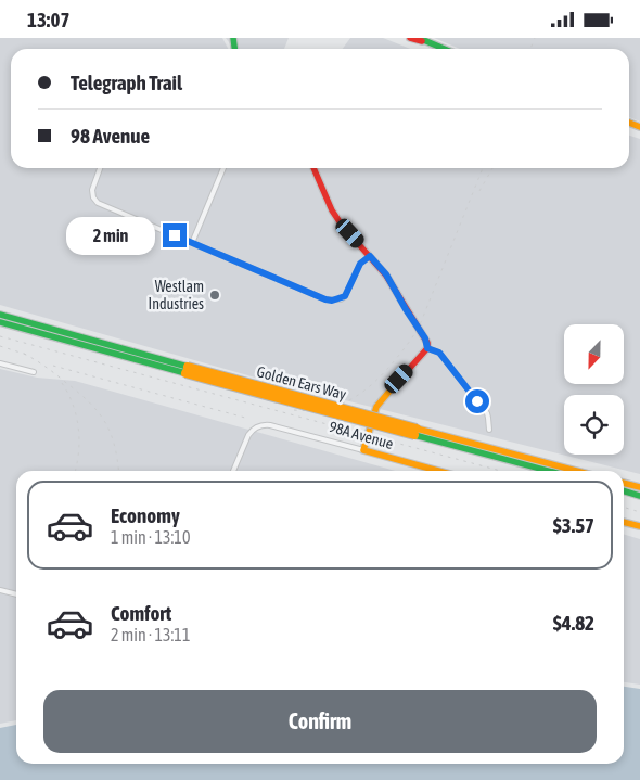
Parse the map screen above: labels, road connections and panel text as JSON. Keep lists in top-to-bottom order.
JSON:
{
  "streets": {
    "main road": ["Golden Ears Way", "98A Avenue"]
  },
  "places": ["Westlam Industries"],
  "north": "bottom",
  "page": {
    "status": "13:07",
    "banner": ["Telegraph Trail", "98 Avenue"],
    "bubble": "2 min",
    "list": [
      {
        "name": "Economy",
        "note": "1 min · 13:10",
        "value": "$3.57"
      },
      {
        "name": "Comfort",
        "note": "2 min · 13:11",
        "value": "$4.82"
      }
    ],
    "buttons": "Confirm"
  }
}
